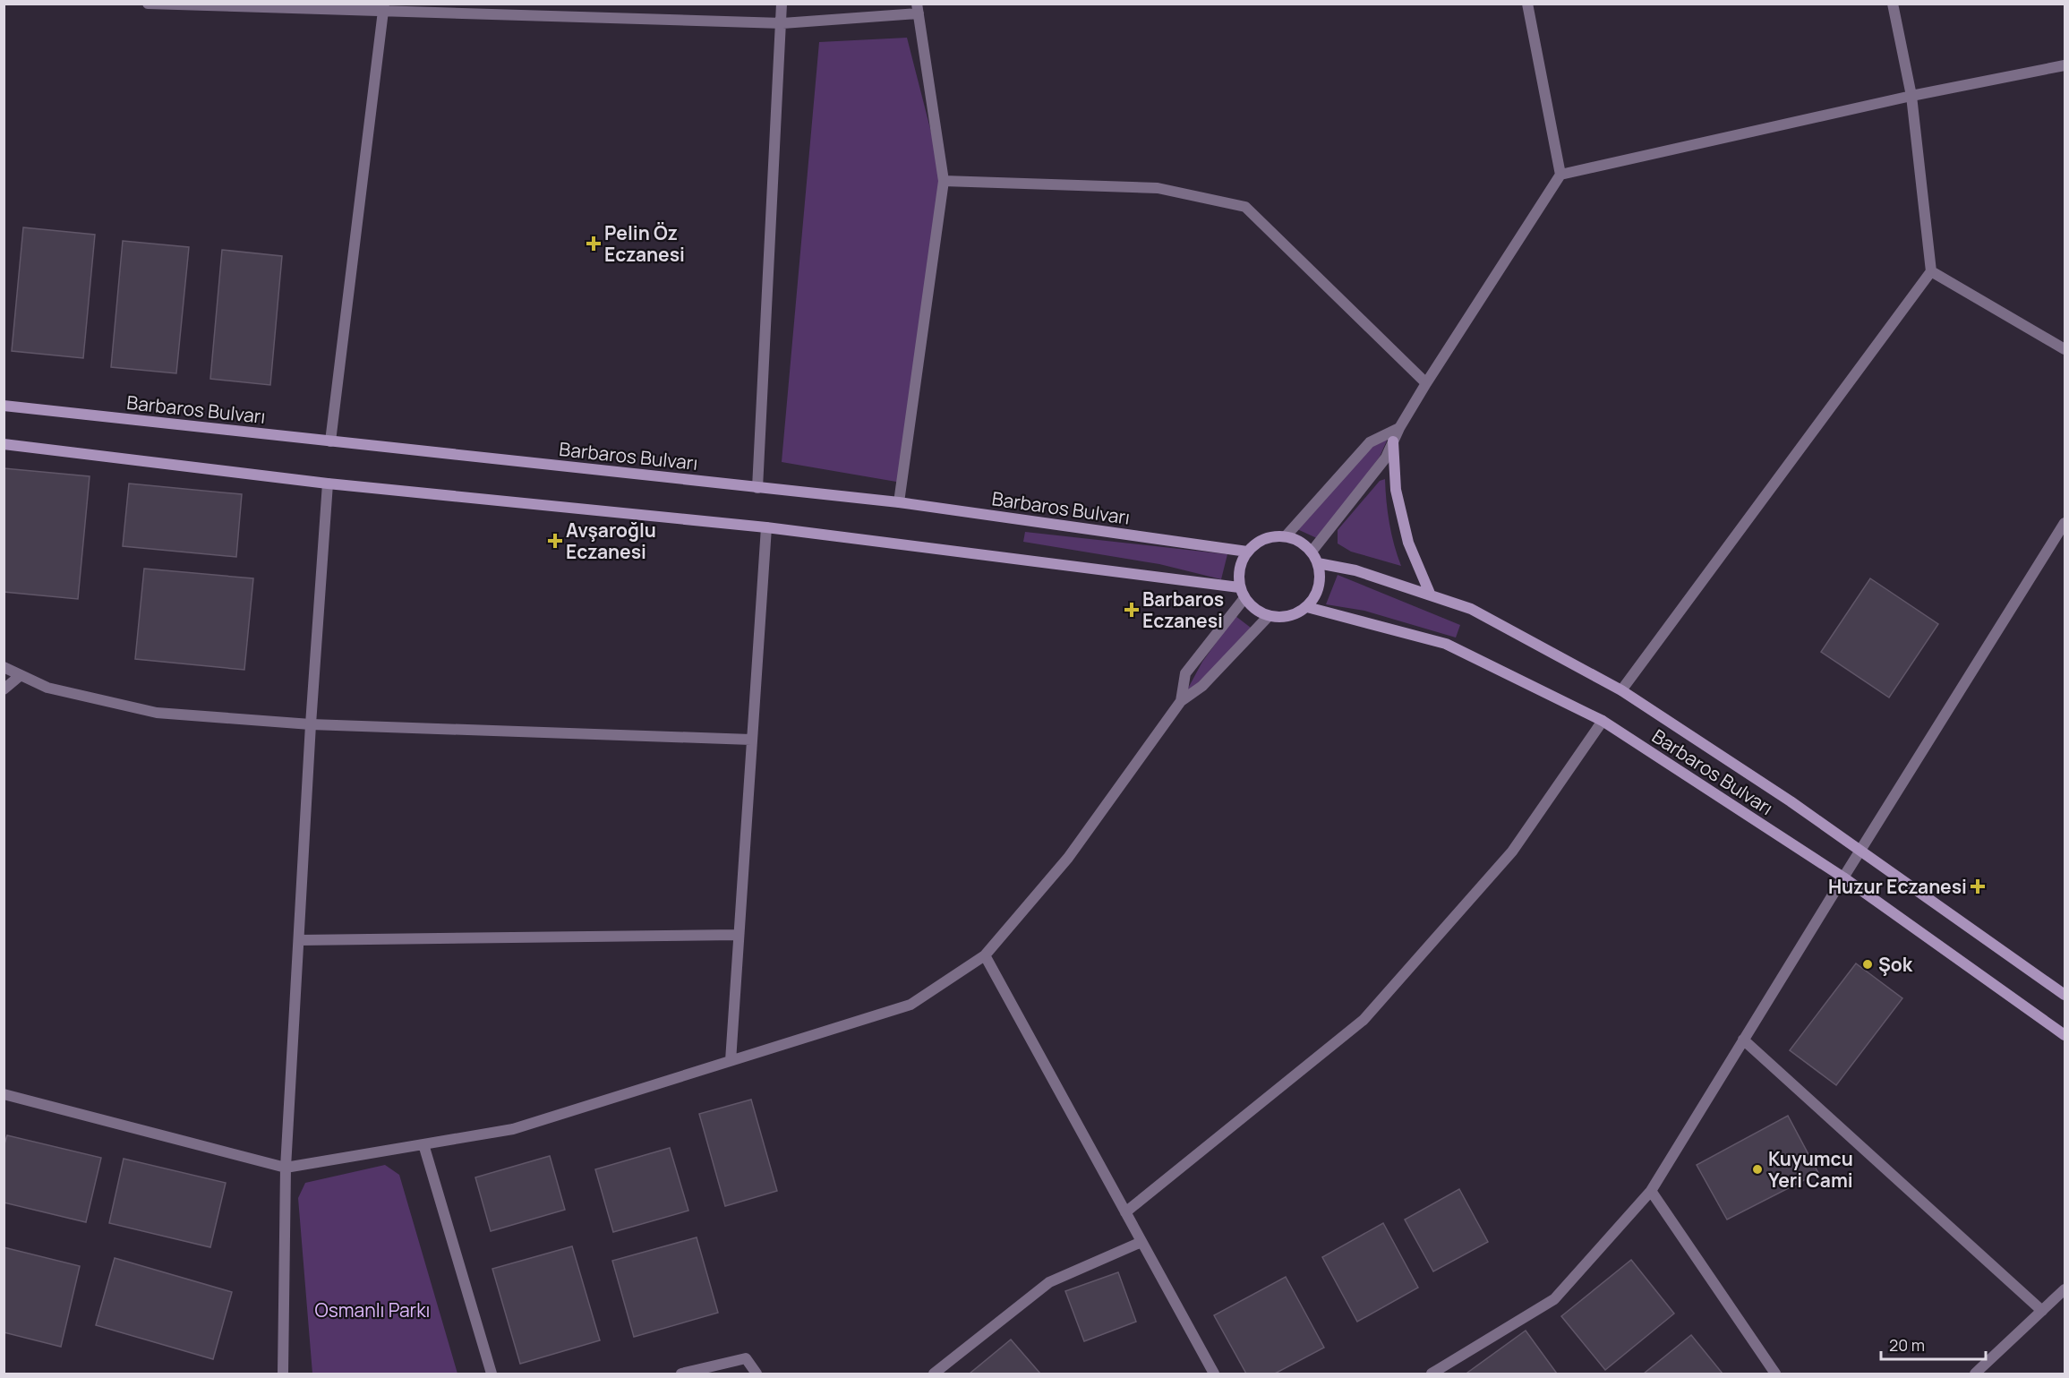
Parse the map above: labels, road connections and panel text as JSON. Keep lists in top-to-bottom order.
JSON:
{
  "streets": {
    "street": ["Barbaros Bulvarı"]
  },
  "parks": ["Osmanlı Parkı"],
  "places": {
    "health": [
      "Pelin Öz Eczanesi",
      "Avşaroğlu Eczanesi",
      "Barbaros Eczanesi",
      "Huzur Eczanesi"
    ],
    "other": ["Şok", "Kuyumcu Yeri Cami"]
  },
  "scale_bar": "20 m"
}
